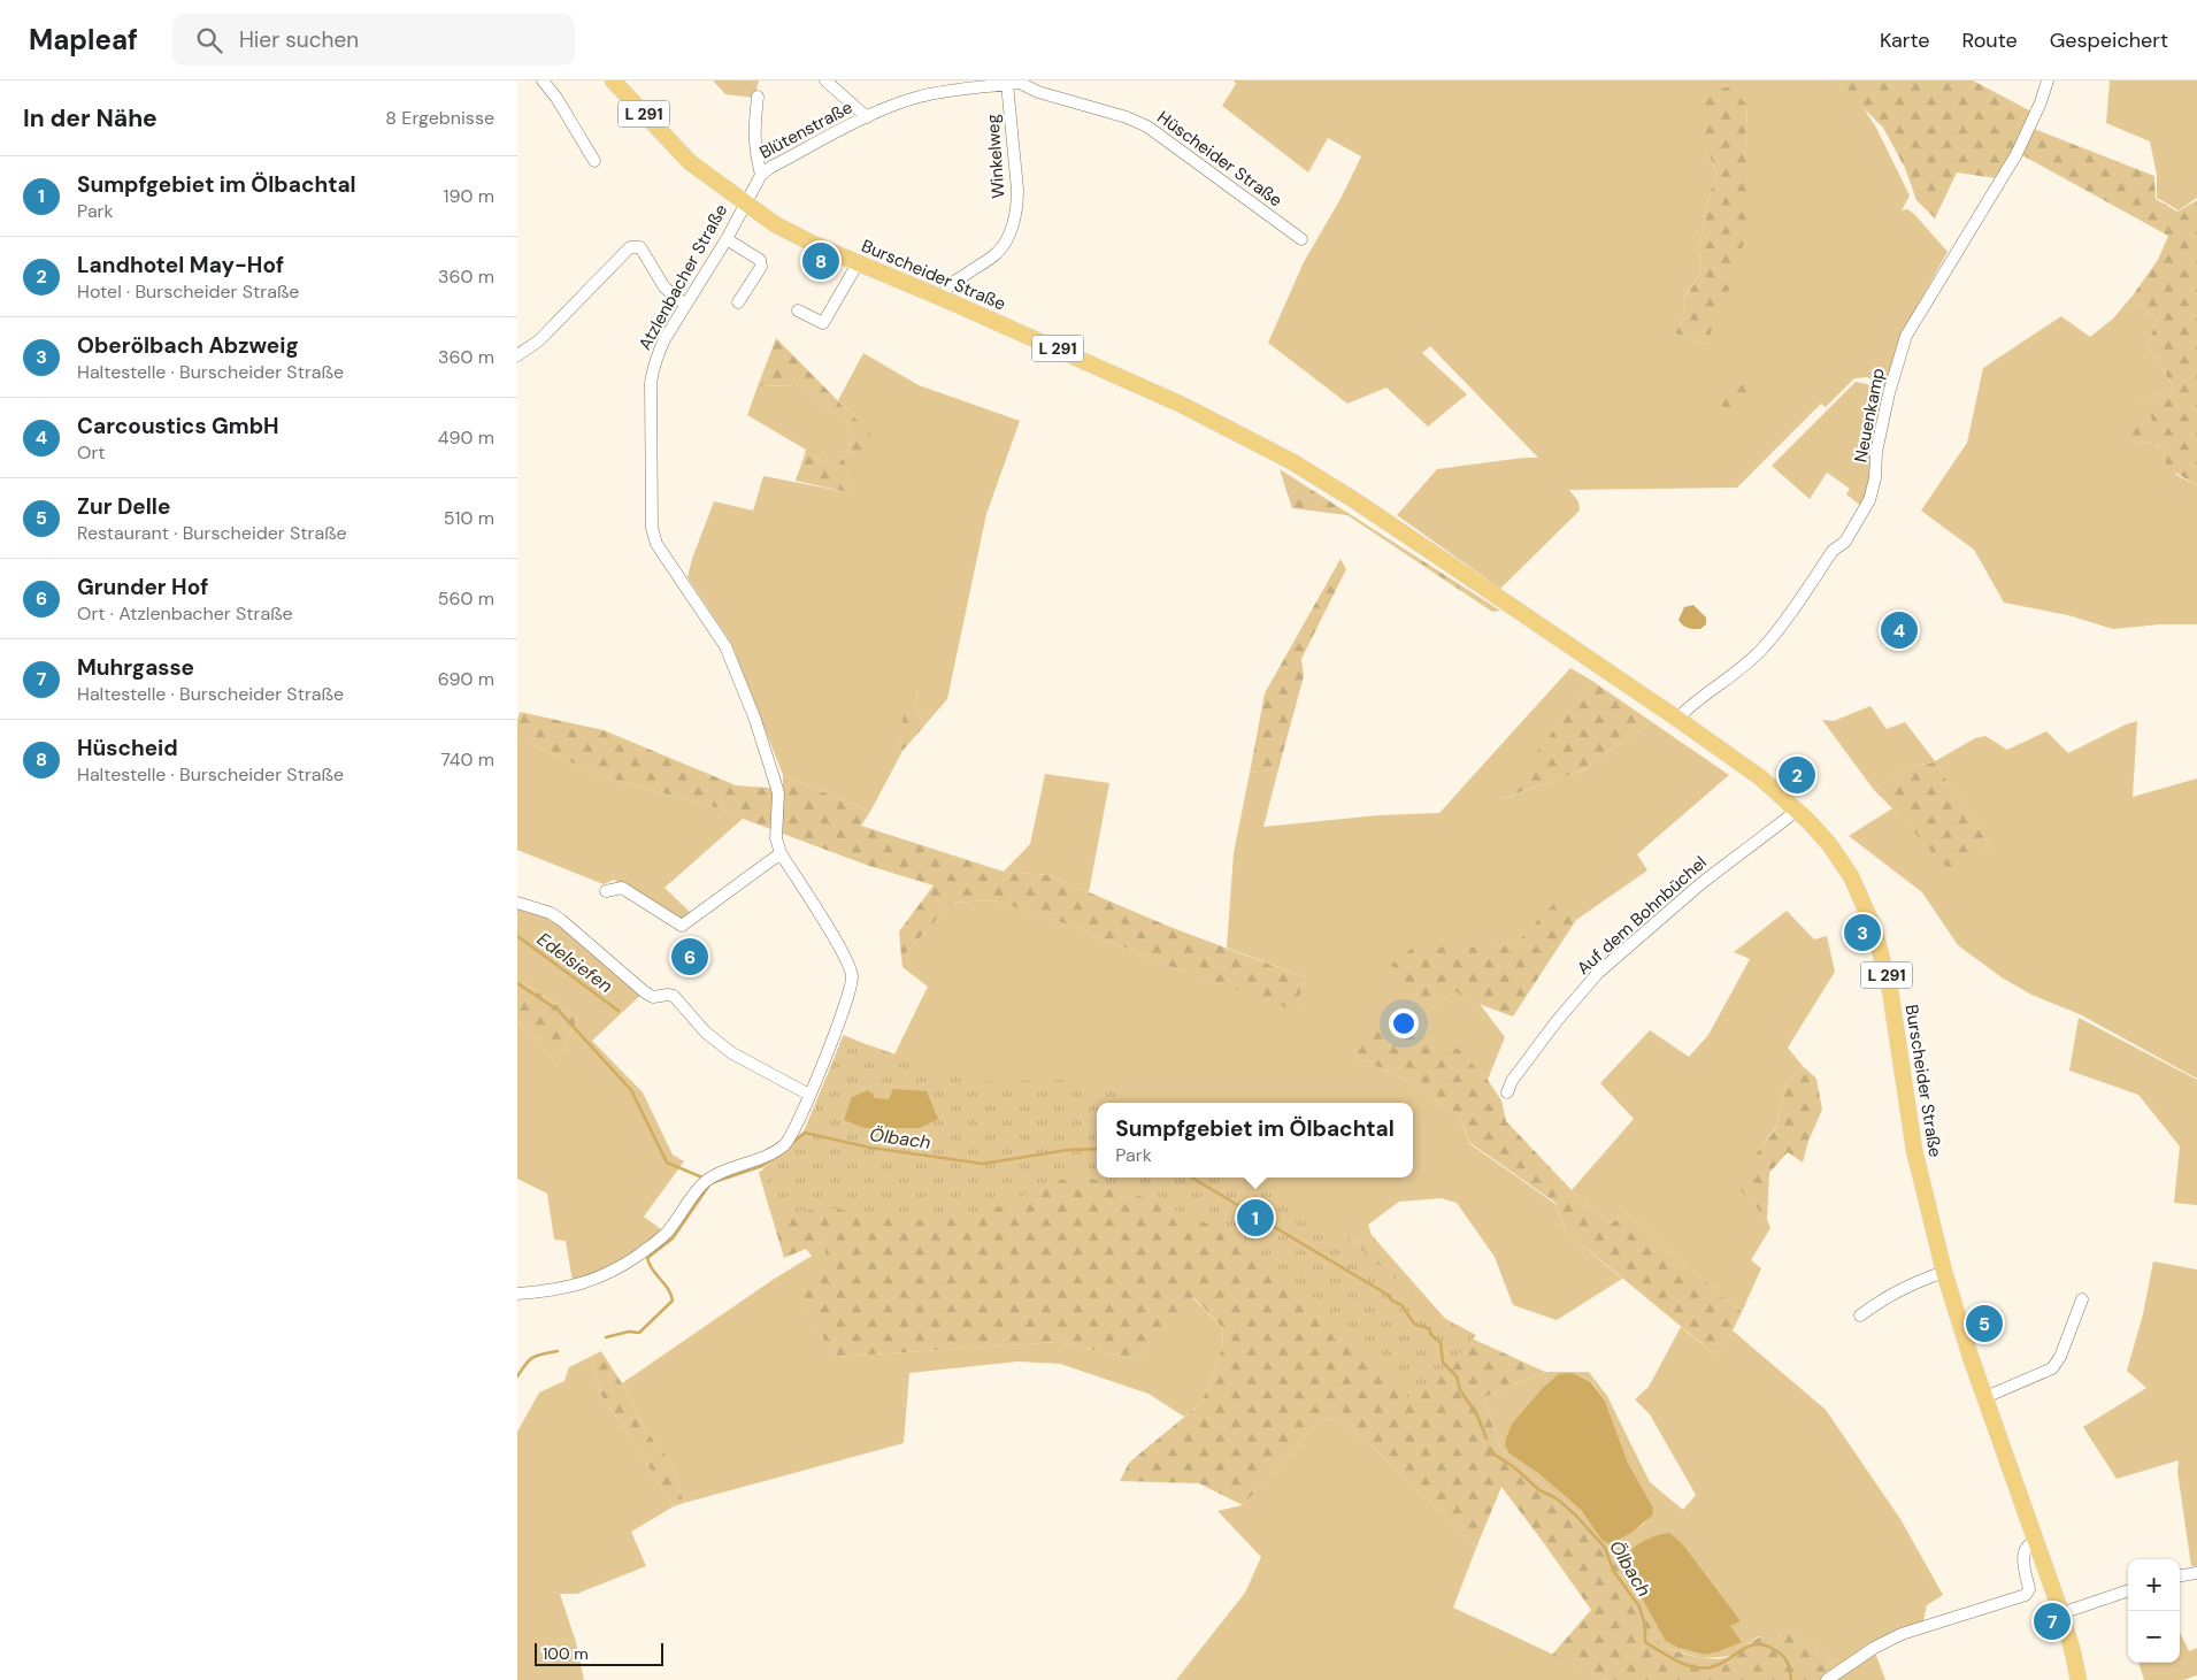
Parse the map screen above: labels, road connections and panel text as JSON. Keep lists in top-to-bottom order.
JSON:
{
  "streets": {
    "main road": ["L 291", "Burscheider Straße"],
    "street": [
      "Blütenstraße",
      "Winkelweg",
      "Hüscheider Straße",
      "Atzlenbacher Straße",
      "Neuenkamp",
      "Auf dem Bohnbüchel"
    ]
  },
  "crossings": [
    ["Blütenstraße", "Winkelweg"],
    ["Blütenstraße", "Hüscheider Straße"],
    ["Blütenstraße", "Burscheider Straße"],
    ["Blütenstraße", "Atzlenbacher Straße"],
    ["Winkelweg", "Hüscheider Straße"],
    ["Winkelweg", "Burscheider Straße"],
    ["Burscheider Straße", "Atzlenbacher Straße"],
    ["Burscheider Straße", "Neuenkamp"],
    ["Burscheider Straße", "Auf dem Bohnbüchel"]
  ],
  "water": ["Edelsiefen", "Ölbach"],
  "scale_bar": "100 m",
  "page": {
    "header": "Mapleaf",
    "search": "Hier suchen",
    "nav": ["Karte", "Route", "Gespeichert"],
    "heading": ["In der Nähe", "8 Ergebnisse"],
    "list": [
      {
        "mark": "1",
        "name": "Sumpfgebiet im Ölbachtal",
        "note": "Park",
        "value": "190 m"
      },
      {
        "mark": "2",
        "name": "Landhotel May-Hof",
        "note": "Hotel · Burscheider Straße",
        "value": "360 m"
      },
      {
        "mark": "3",
        "name": "Oberölbach Abzweig",
        "note": "Haltestelle · Burscheider Straße",
        "value": "360 m"
      },
      {
        "mark": "4",
        "name": "Carcoustics GmbH",
        "note": "Ort",
        "value": "490 m"
      },
      {
        "mark": "5",
        "name": "Zur Delle",
        "note": "Restaurant · Burscheider Straße",
        "value": "510 m"
      },
      {
        "mark": "6",
        "name": "Grunder Hof",
        "note": "Ort · Atzlenbacher Straße",
        "value": "560 m"
      },
      {
        "mark": "7",
        "name": "Muhrgasse",
        "note": "Haltestelle · Burscheider Straße",
        "value": "690 m"
      },
      {
        "mark": "8",
        "name": "Hüscheid",
        "note": "Haltestelle · Burscheider Straße",
        "value": "740 m"
      }
    ],
    "pins": [
      "8",
      "4",
      "2",
      "3",
      "6",
      "1",
      "5",
      "7"
    ],
    "popup": ["Sumpfgebiet im Ölbachtal", "Park"],
    "map_buttons": ["+", "−"],
    "scale": "100 m"
  }
}
